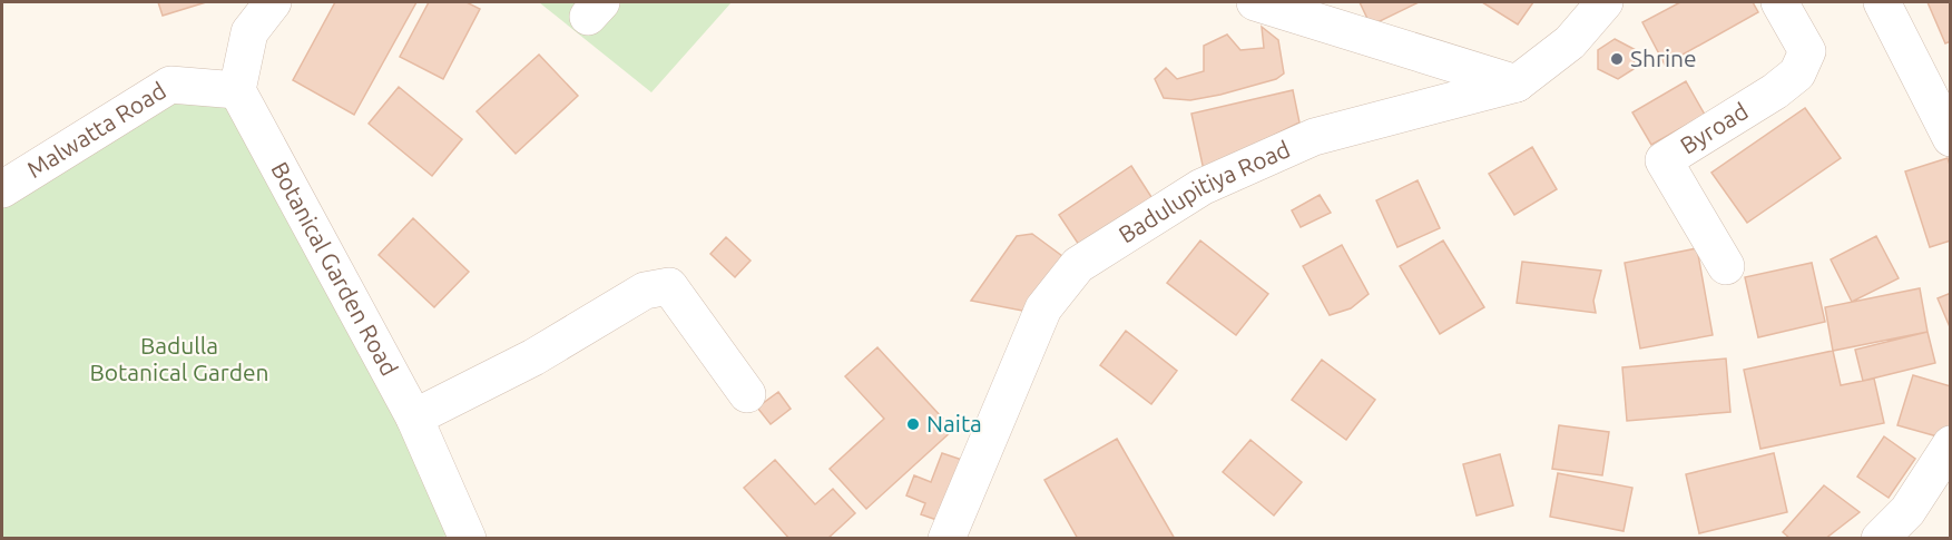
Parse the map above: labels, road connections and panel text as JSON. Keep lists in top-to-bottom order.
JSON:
{
  "streets": {
    "street": [
      "Byroad",
      "Malwatta Road",
      "Badulupitiya Road",
      "Botanical Garden Road"
    ]
  },
  "crossings": [
    ["Malwatta Road", "Botanical Garden Road"]
  ],
  "parks": ["Badulla Botanical Garden"],
  "places": ["Shrine", "Naita"]
}
